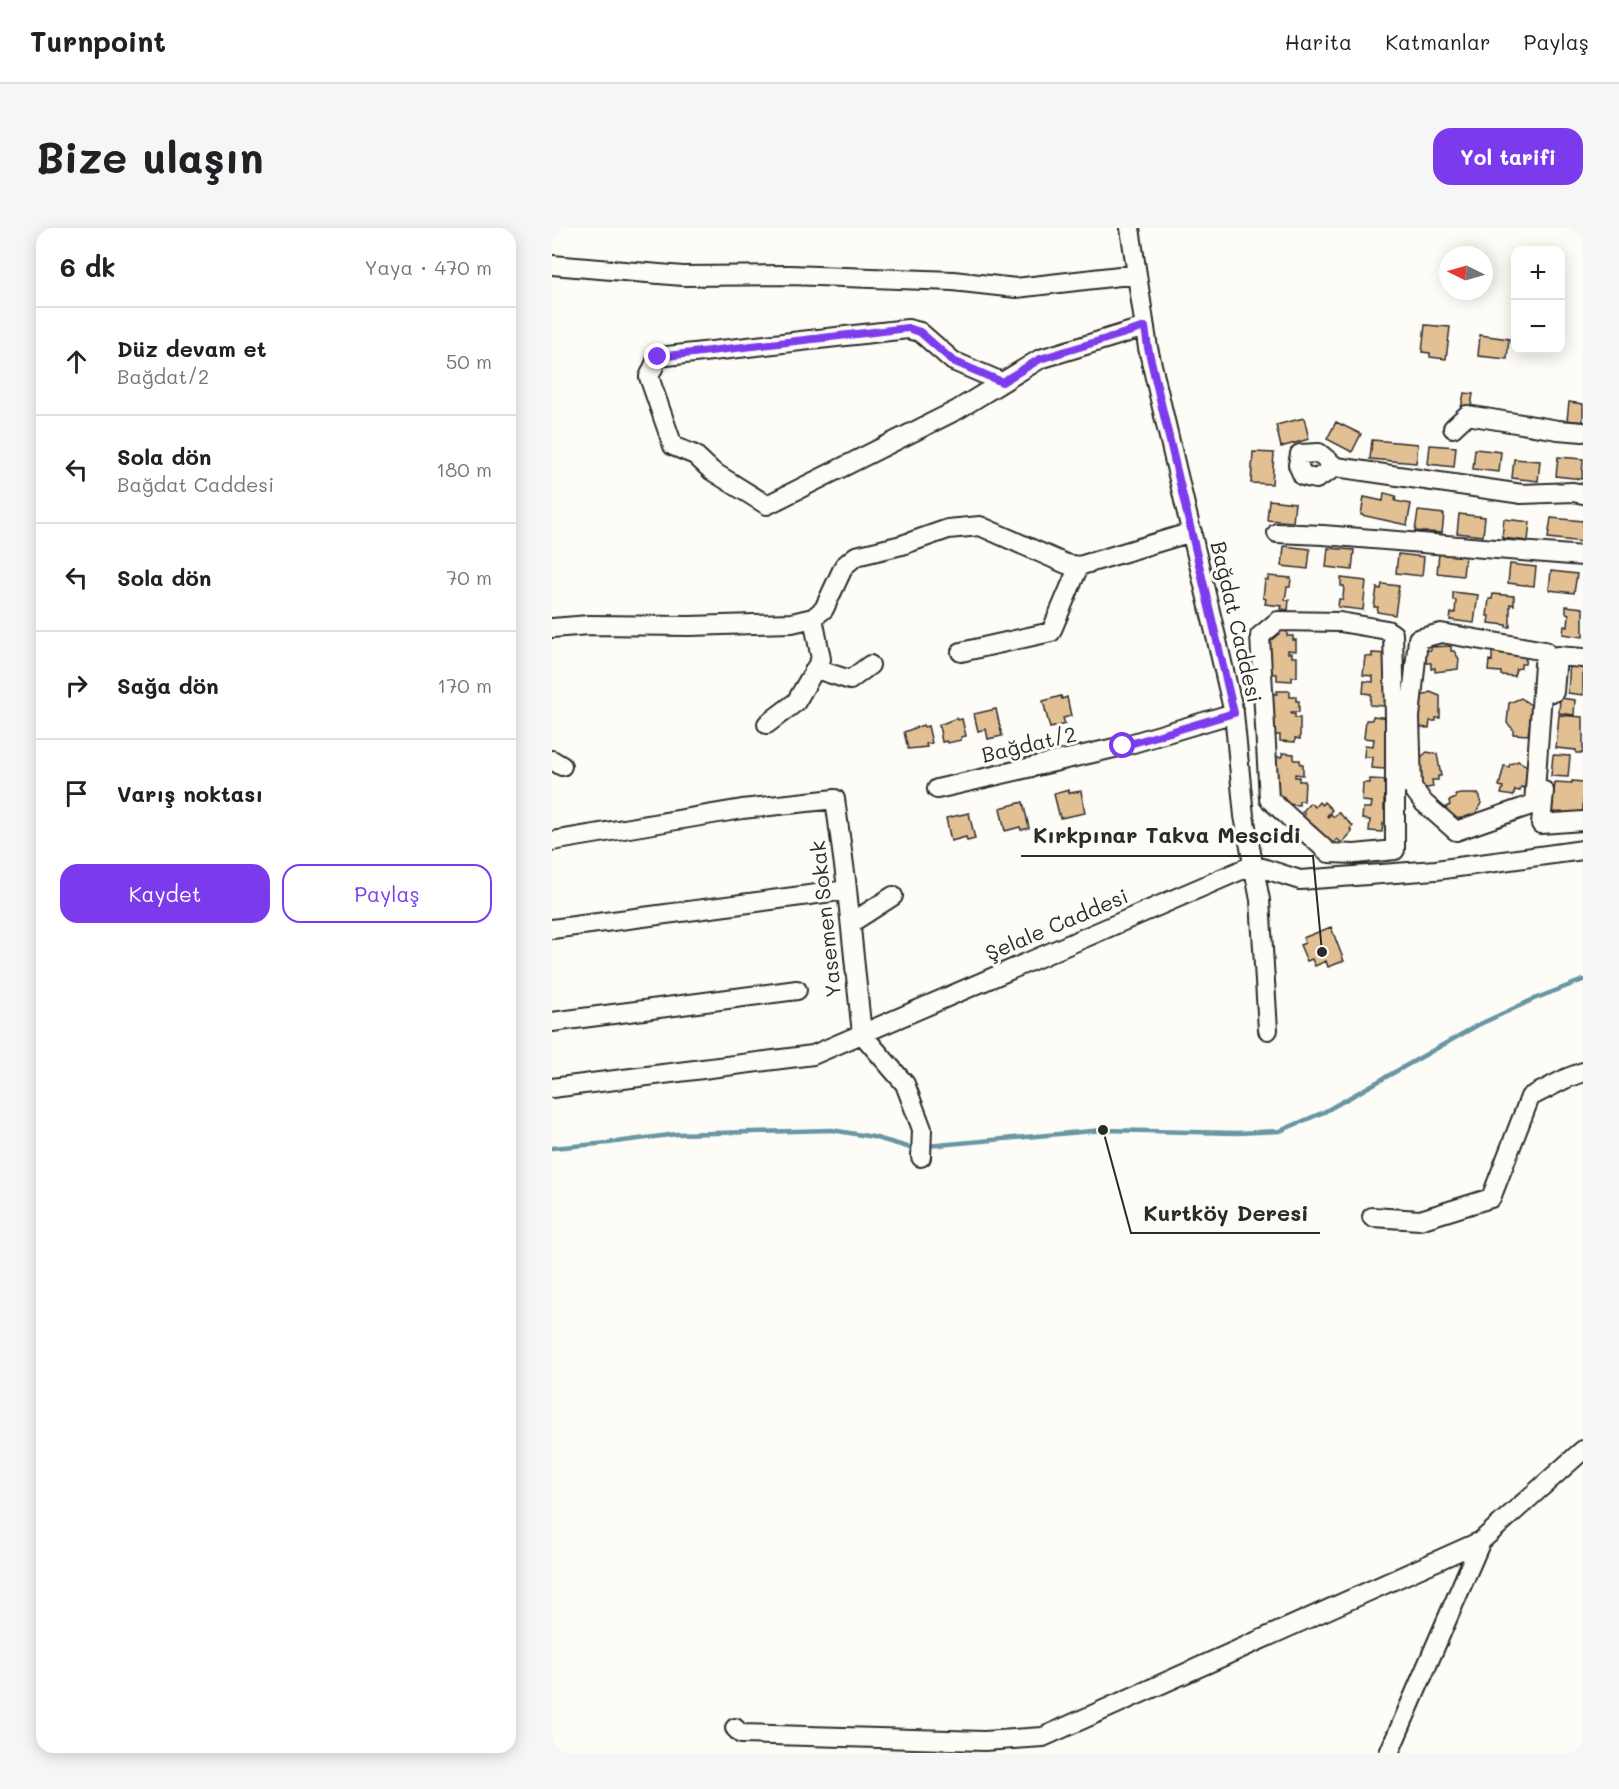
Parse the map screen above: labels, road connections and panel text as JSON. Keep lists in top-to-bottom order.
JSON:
{
  "streets": {
    "street": [
      "Bağdat Caddesi",
      "Bağdat/2",
      "Yasemen Sokak",
      "Şelale Caddesi"
    ]
  },
  "crossings": [
    ["Bağdat Caddesi", "Bağdat/2"],
    ["Bağdat Caddesi", "Şelale Caddesi"],
    ["Yasemen Sokak", "Şelale Caddesi"]
  ],
  "places": ["Kırkpınar Takva Mescidi", "Kurtköy Deresi"],
  "north": "left",
  "page": {
    "header": "Turnpoint",
    "nav": ["Harita", "Katmanlar", "Paylaş"],
    "buttons": [
      "Yol tarifi",
      ["Kaydet", "Paylaş"]
    ],
    "title": "Bize ulaşın",
    "heading": ["6 dk", "Yaya · 470 m"],
    "map_buttons": ["+", "−"],
    "list": [
      ["Düz devam et", "Bağdat/2", "50 m"],
      ["Sola dön", "Bağdat Caddesi", "180 m"],
      ["Sola dön", "70 m"],
      ["Sağa dön", "170 m"],
      "Varış noktası"
    ]
  }
}
